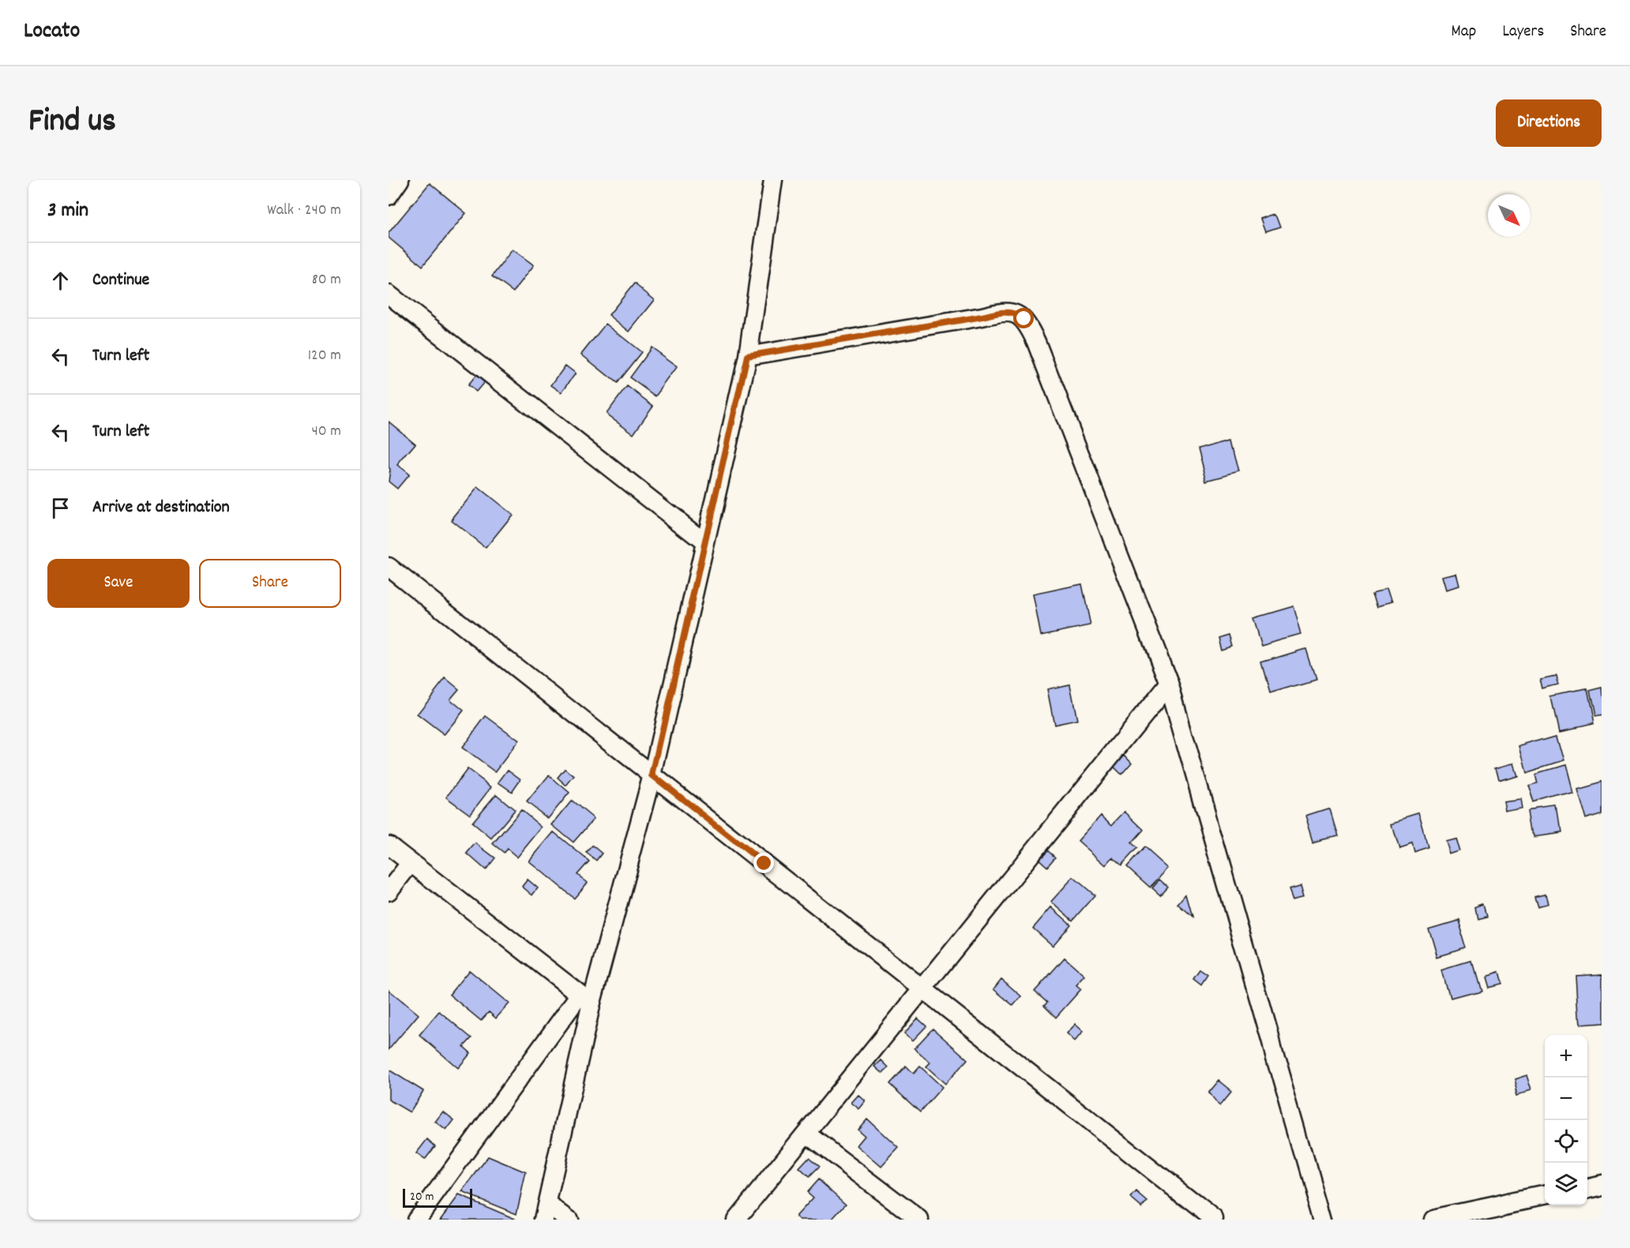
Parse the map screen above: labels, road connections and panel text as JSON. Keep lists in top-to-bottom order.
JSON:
{
  "scale_bar": "20 m",
  "north": "bottom right",
  "page": {
    "header": "Locato",
    "nav": ["Map", "Layers", "Share"],
    "title": "Find us",
    "buttons": [
      "Directions",
      ["Save", "Share"]
    ],
    "heading": ["3 min", "Walk · 240 m"],
    "list": [
      ["Continue", "80 m"],
      ["Turn left", "120 m"],
      ["Turn left", "40 m"],
      "Arrive at destination"
    ],
    "map_buttons": ["+", "−"],
    "scale": "20 m"
  }
}
